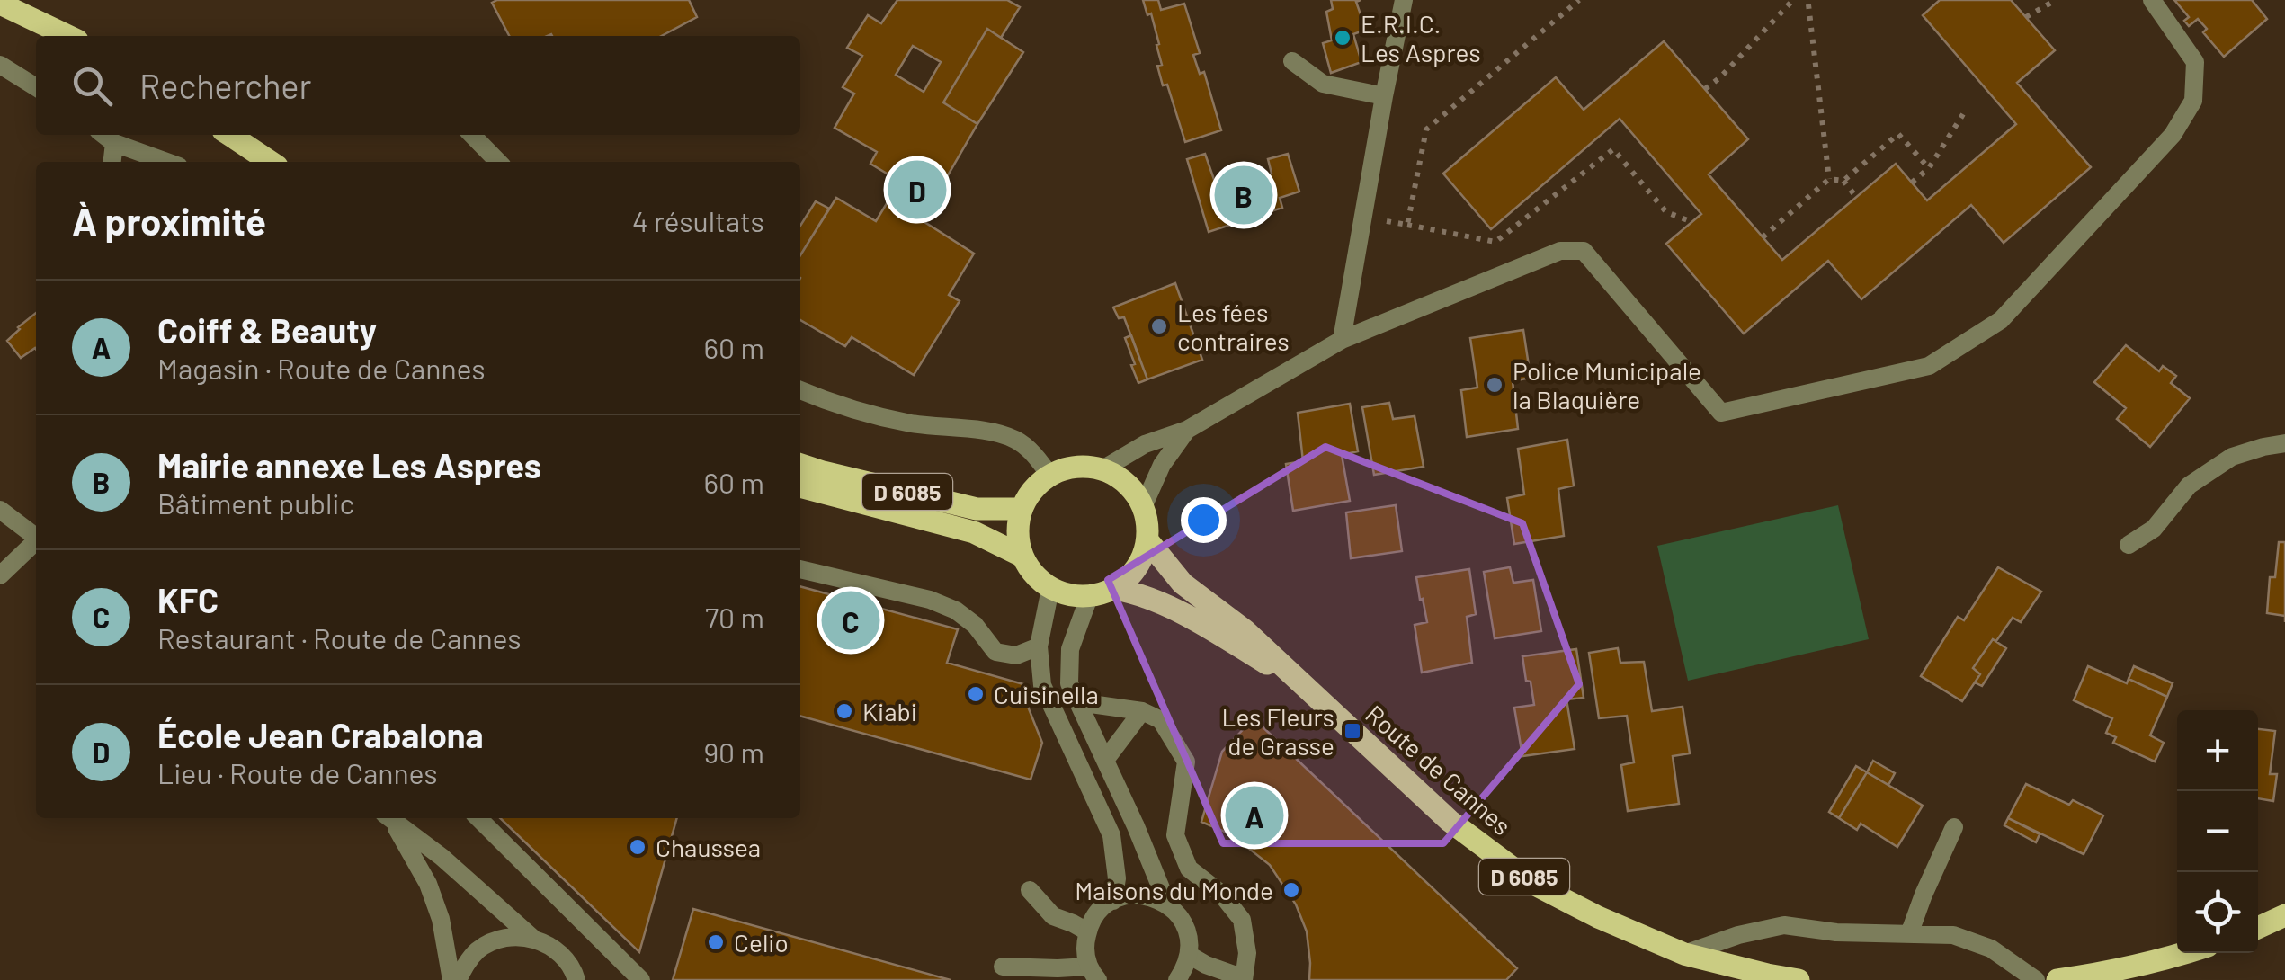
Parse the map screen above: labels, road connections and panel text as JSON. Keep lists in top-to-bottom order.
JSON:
{
  "streets": {
    "main road": ["D 6085", "Route de Cannes"]
  },
  "crossings": [
    ["D 6085", "Route de Cannes"]
  ],
  "places": {
    "other": [
      "E.R.I.C. Les Aspres",
      "Les fées contraires",
      "Police Municipale la Blaquière",
      "Cuisinella",
      "Kiabi",
      "Chaussea",
      "Maisons du Monde",
      "Celio"
    ],
    "transit": ["Les Fleurs de Grasse"]
  },
  "page": {
    "search": "Rechercher",
    "pins": [
      "D",
      "B",
      "C",
      "A"
    ],
    "heading": ["À proximité", "4 résultats"],
    "list": [
      {
        "mark": "A",
        "name": "Coiff & Beauty",
        "note": "Magasin · Route de Cannes",
        "value": "60 m"
      },
      {
        "mark": "B",
        "name": "Mairie annexe Les Aspres",
        "note": "Bâtiment public",
        "value": "60 m"
      },
      {
        "mark": "C",
        "name": "KFC",
        "note": "Restaurant · Route de Cannes",
        "value": "70 m"
      },
      {
        "mark": "D",
        "name": "École Jean Crabalona",
        "note": "Lieu · Route de Cannes",
        "value": "90 m"
      }
    ],
    "map_buttons": ["+", "−"]
  }
}
